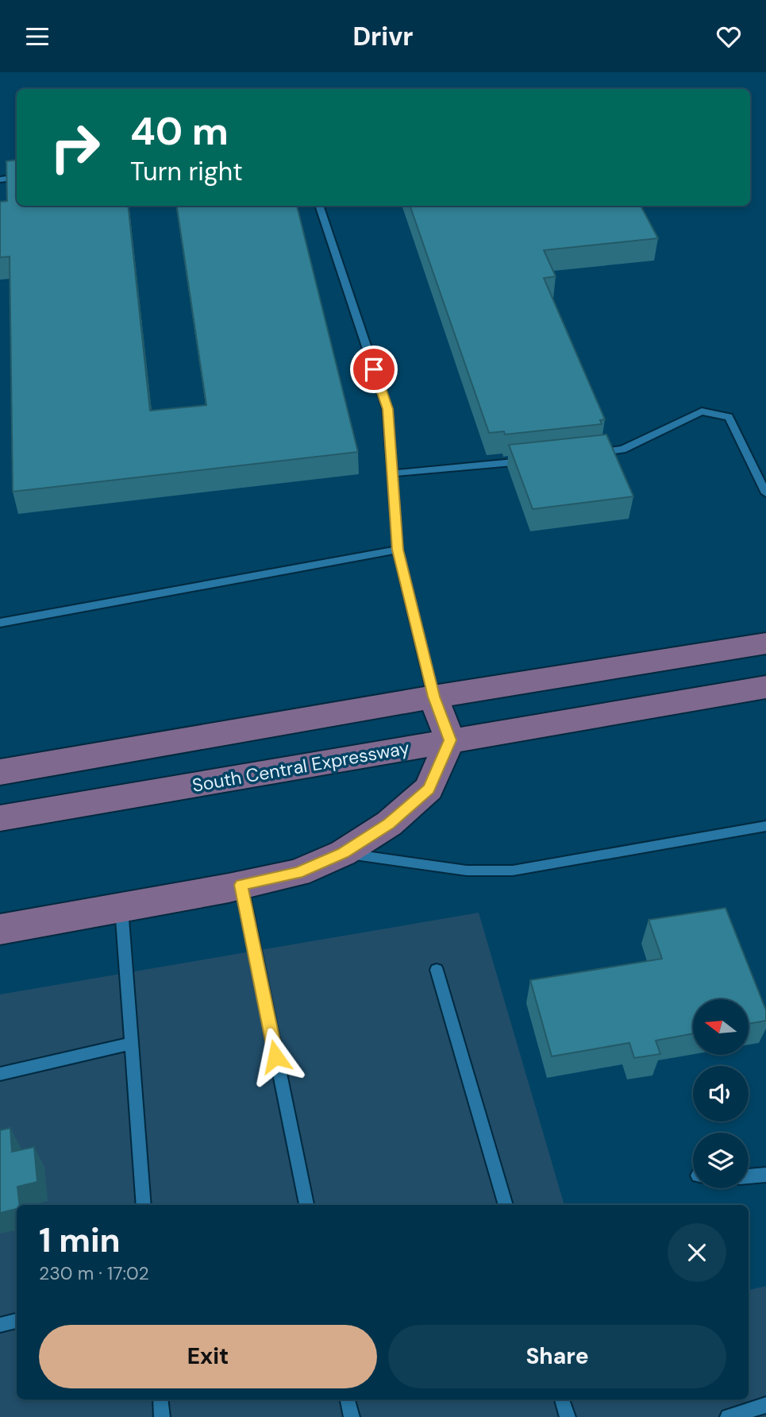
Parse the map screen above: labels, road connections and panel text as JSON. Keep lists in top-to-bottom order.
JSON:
{
  "streets": {
    "main road": ["South Central Expressway"]
  },
  "north": "left",
  "page": {
    "header": "Drivr",
    "turn": ["40 m", "Turn right"],
    "heading": ["1 min", "230 m · 17:02"],
    "buttons": ["Exit", "Share"]
  }
}
